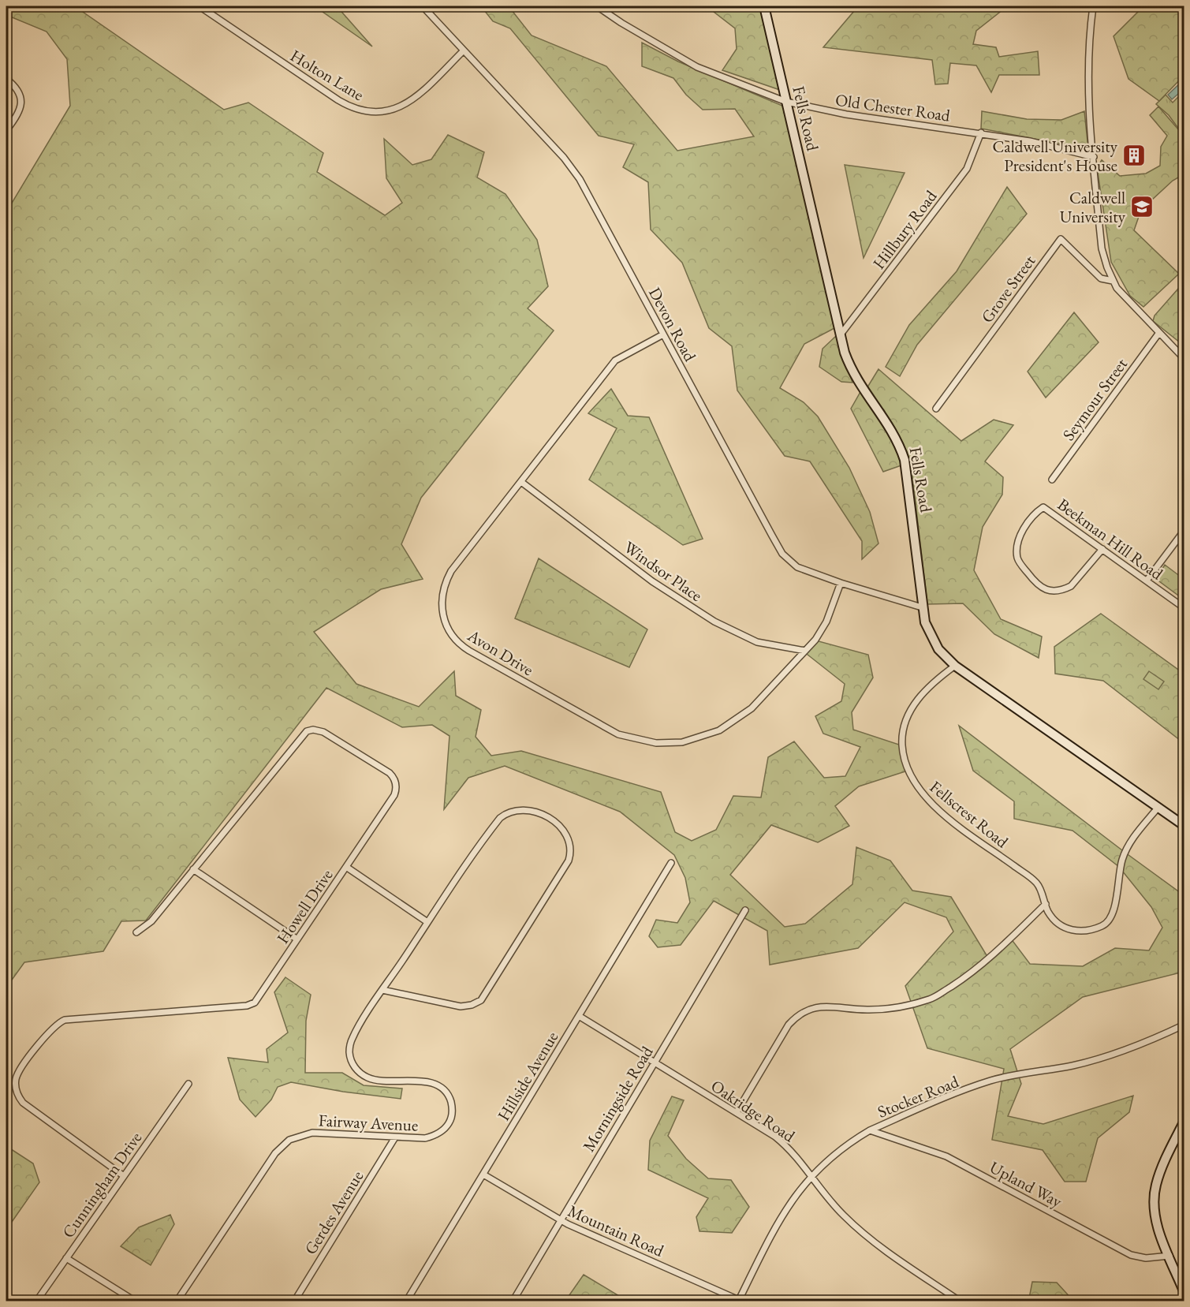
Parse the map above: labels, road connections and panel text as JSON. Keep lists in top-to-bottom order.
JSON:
{
  "streets": {
    "street": [
      "Holton Lane",
      "Old Chester Road",
      "Fells Road",
      "Hillbury Road",
      "Grove Street",
      "Devon Road",
      "Seymour Street",
      "Beekman Hill Road",
      "Windsor Place",
      "Avon Drive",
      "Fellscrest Road",
      "Howell Drive",
      "Hillside Avenue",
      "Stocker Road",
      "Morningside Road",
      "Oakridge Road",
      "Fairway Avenue",
      "Upland Way",
      "Cunningham Drive",
      "Gerdes Avenue",
      "Mountain Road"
    ]
  },
  "crossings": [
    ["Holton Lane", "Devon Road"],
    ["Old Chester Road", "Fells Road"],
    ["Old Chester Road", "Hillbury Road"],
    ["Fells Road", "Hillbury Road"],
    ["Fells Road", "Devon Road"],
    ["Fells Road", "Fellscrest Road"],
    ["Devon Road", "Avon Drive"],
    ["Windsor Place", "Avon Drive"],
    ["Howell Drive", "Cunningham Drive"],
    ["Hillside Avenue", "Oakridge Road"],
    ["Hillside Avenue", "Mountain Road"],
    ["Stocker Road", "Oakridge Road"],
    ["Stocker Road", "Upland Way"],
    ["Stocker Road", "Mountain Road"],
    ["Morningside Road", "Oakridge Road"],
    ["Morningside Road", "Mountain Road"],
    ["Fairway Avenue", "Gerdes Avenue"]
  ],
  "places": {
    "building": ["Caldwell University President's House"],
    "school or university": ["Caldwell University"]
  }
}
